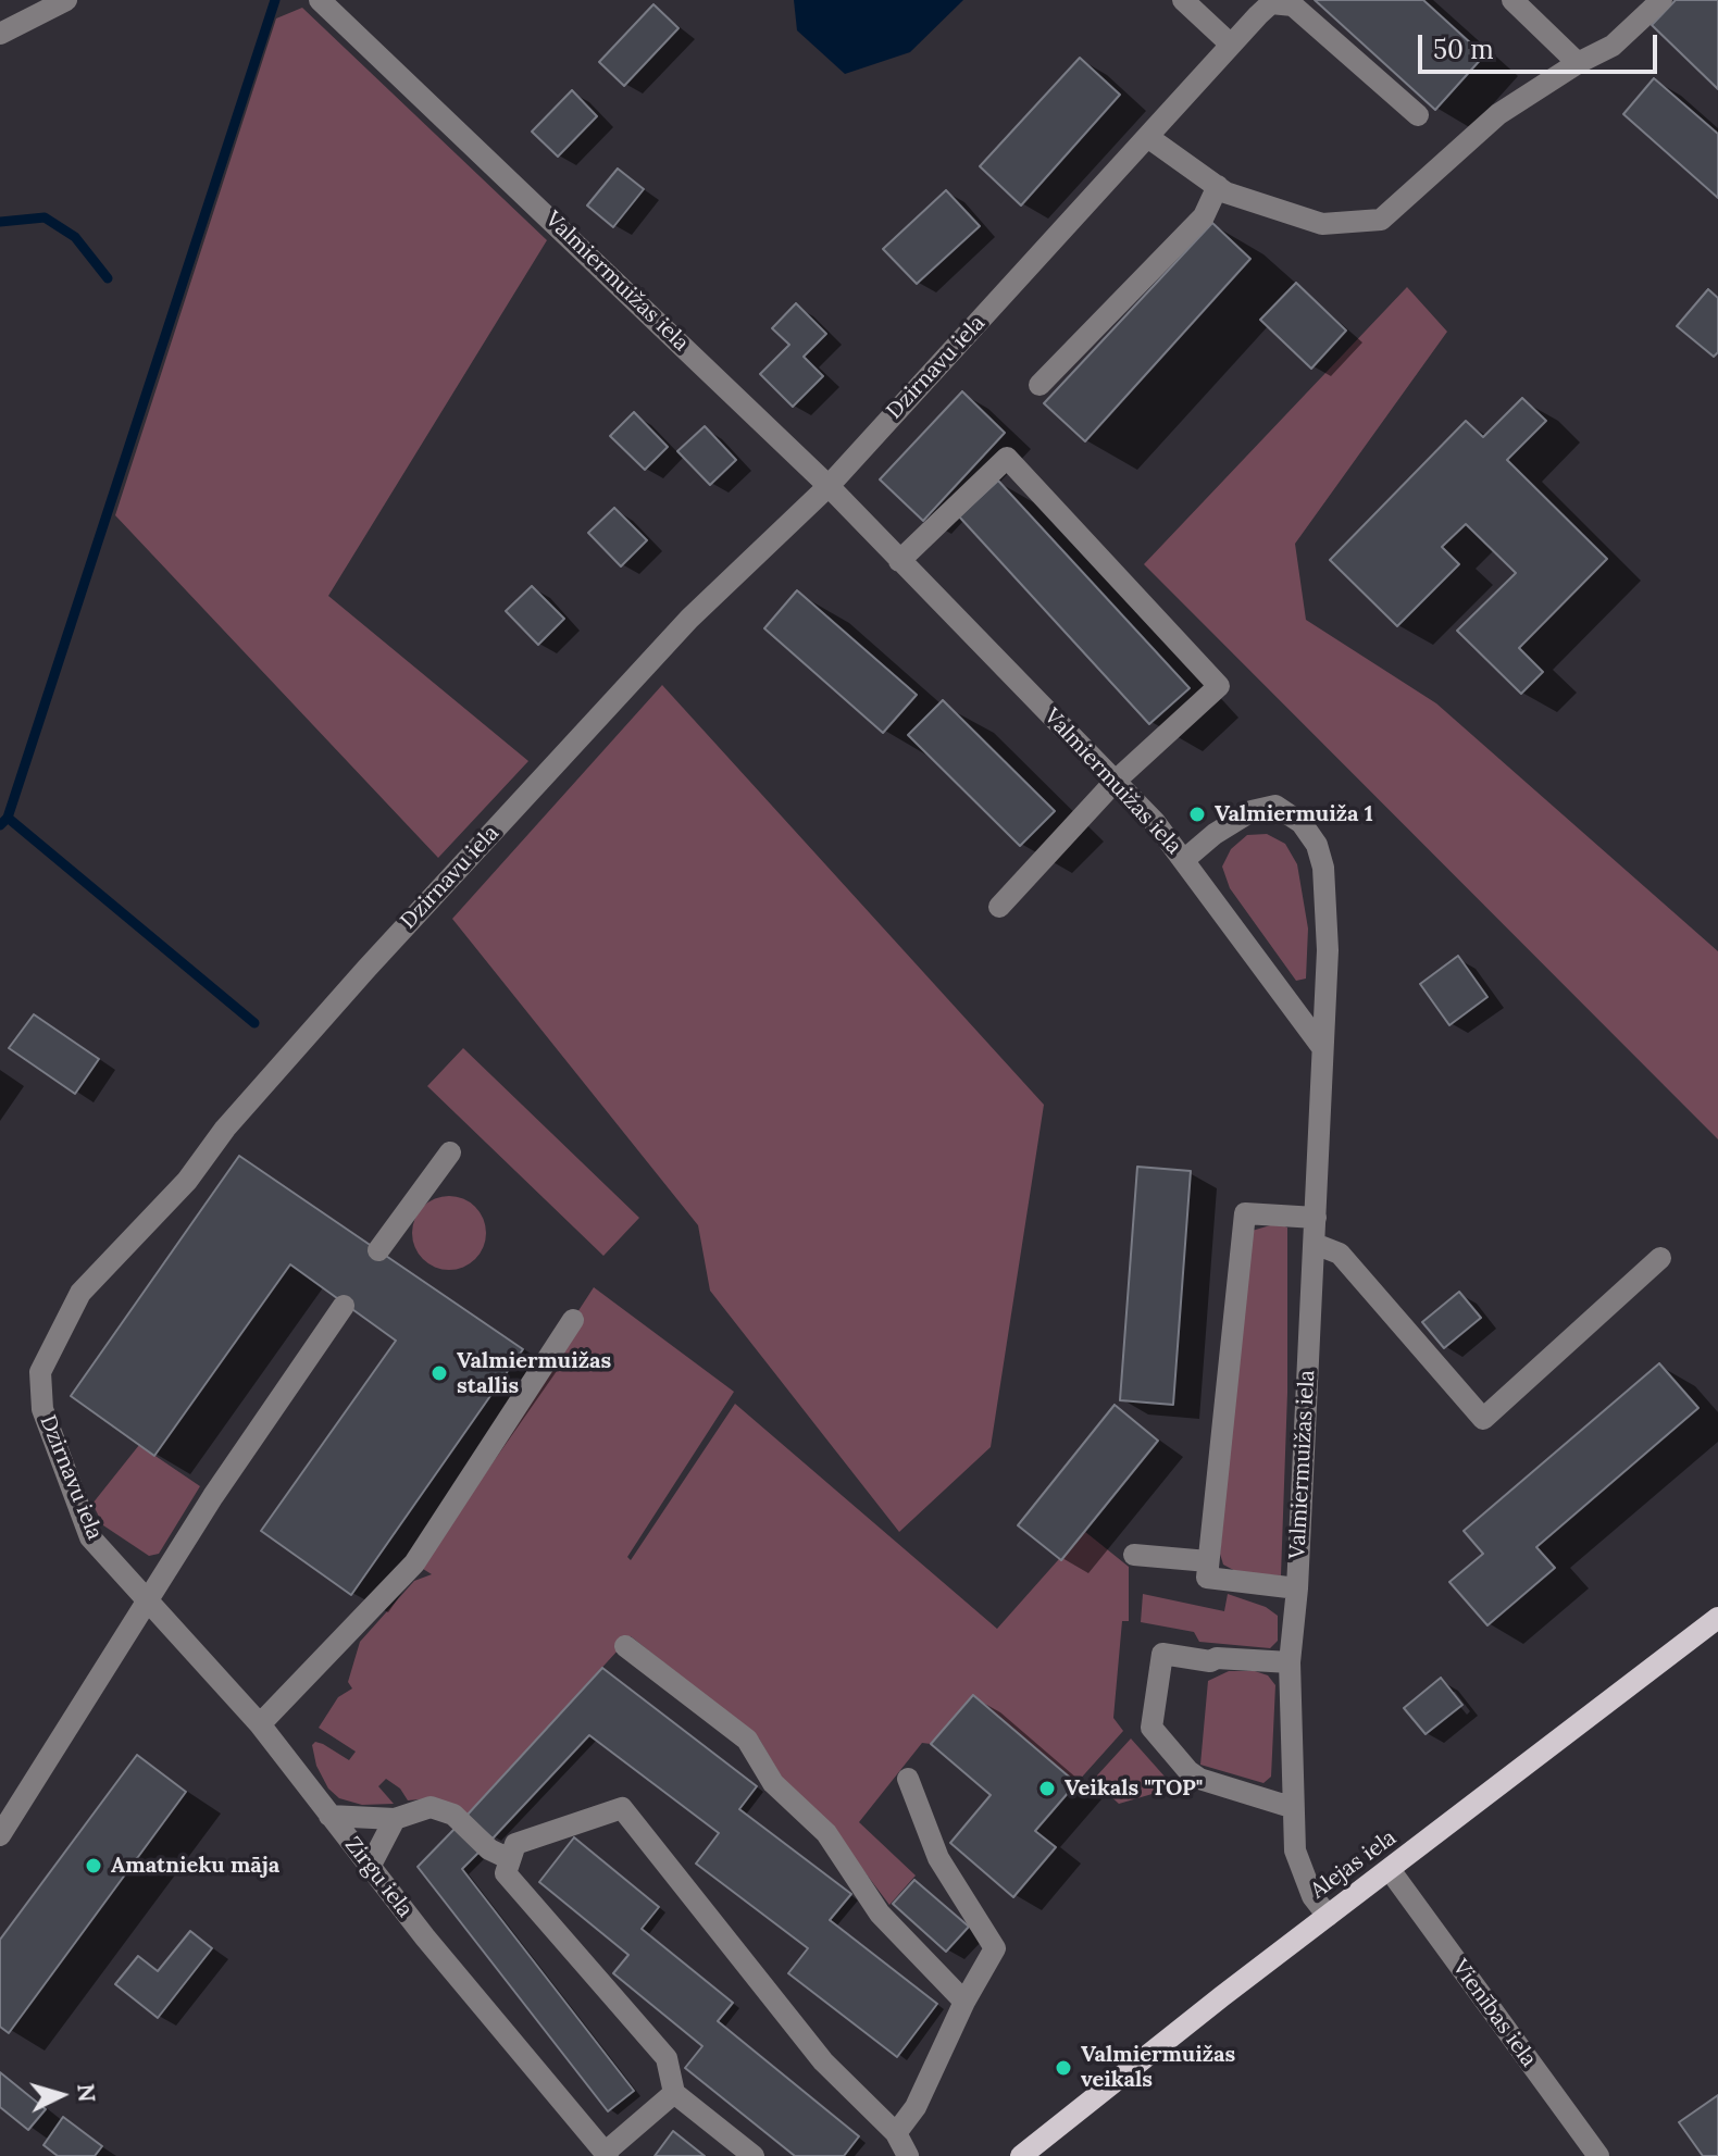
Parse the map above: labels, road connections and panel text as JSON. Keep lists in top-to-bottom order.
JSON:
{
  "streets": {
    "main road": ["Alejas iela"],
    "street": [
      "Valmiermuižas iela",
      "Dzirnavu iela",
      "Zirgu iela",
      "Vienības iela"
    ]
  },
  "crossings": [
    ["Valmiermuižas iela", "Dzirnavu iela"],
    ["Valmiermuižas iela", "Alejas iela"],
    ["Dzirnavu iela", "Zirgu iela"],
    ["Alejas iela", "Vienības iela"]
  ],
  "places": [
    "Valmiermuiža 1",
    "Valmiermuižas stallis",
    "Veikals \"TOP\"",
    "Amatnieku māja",
    "Valmiermuižas veikals"
  ],
  "scale_bar": "50 m",
  "north": "right"
}
